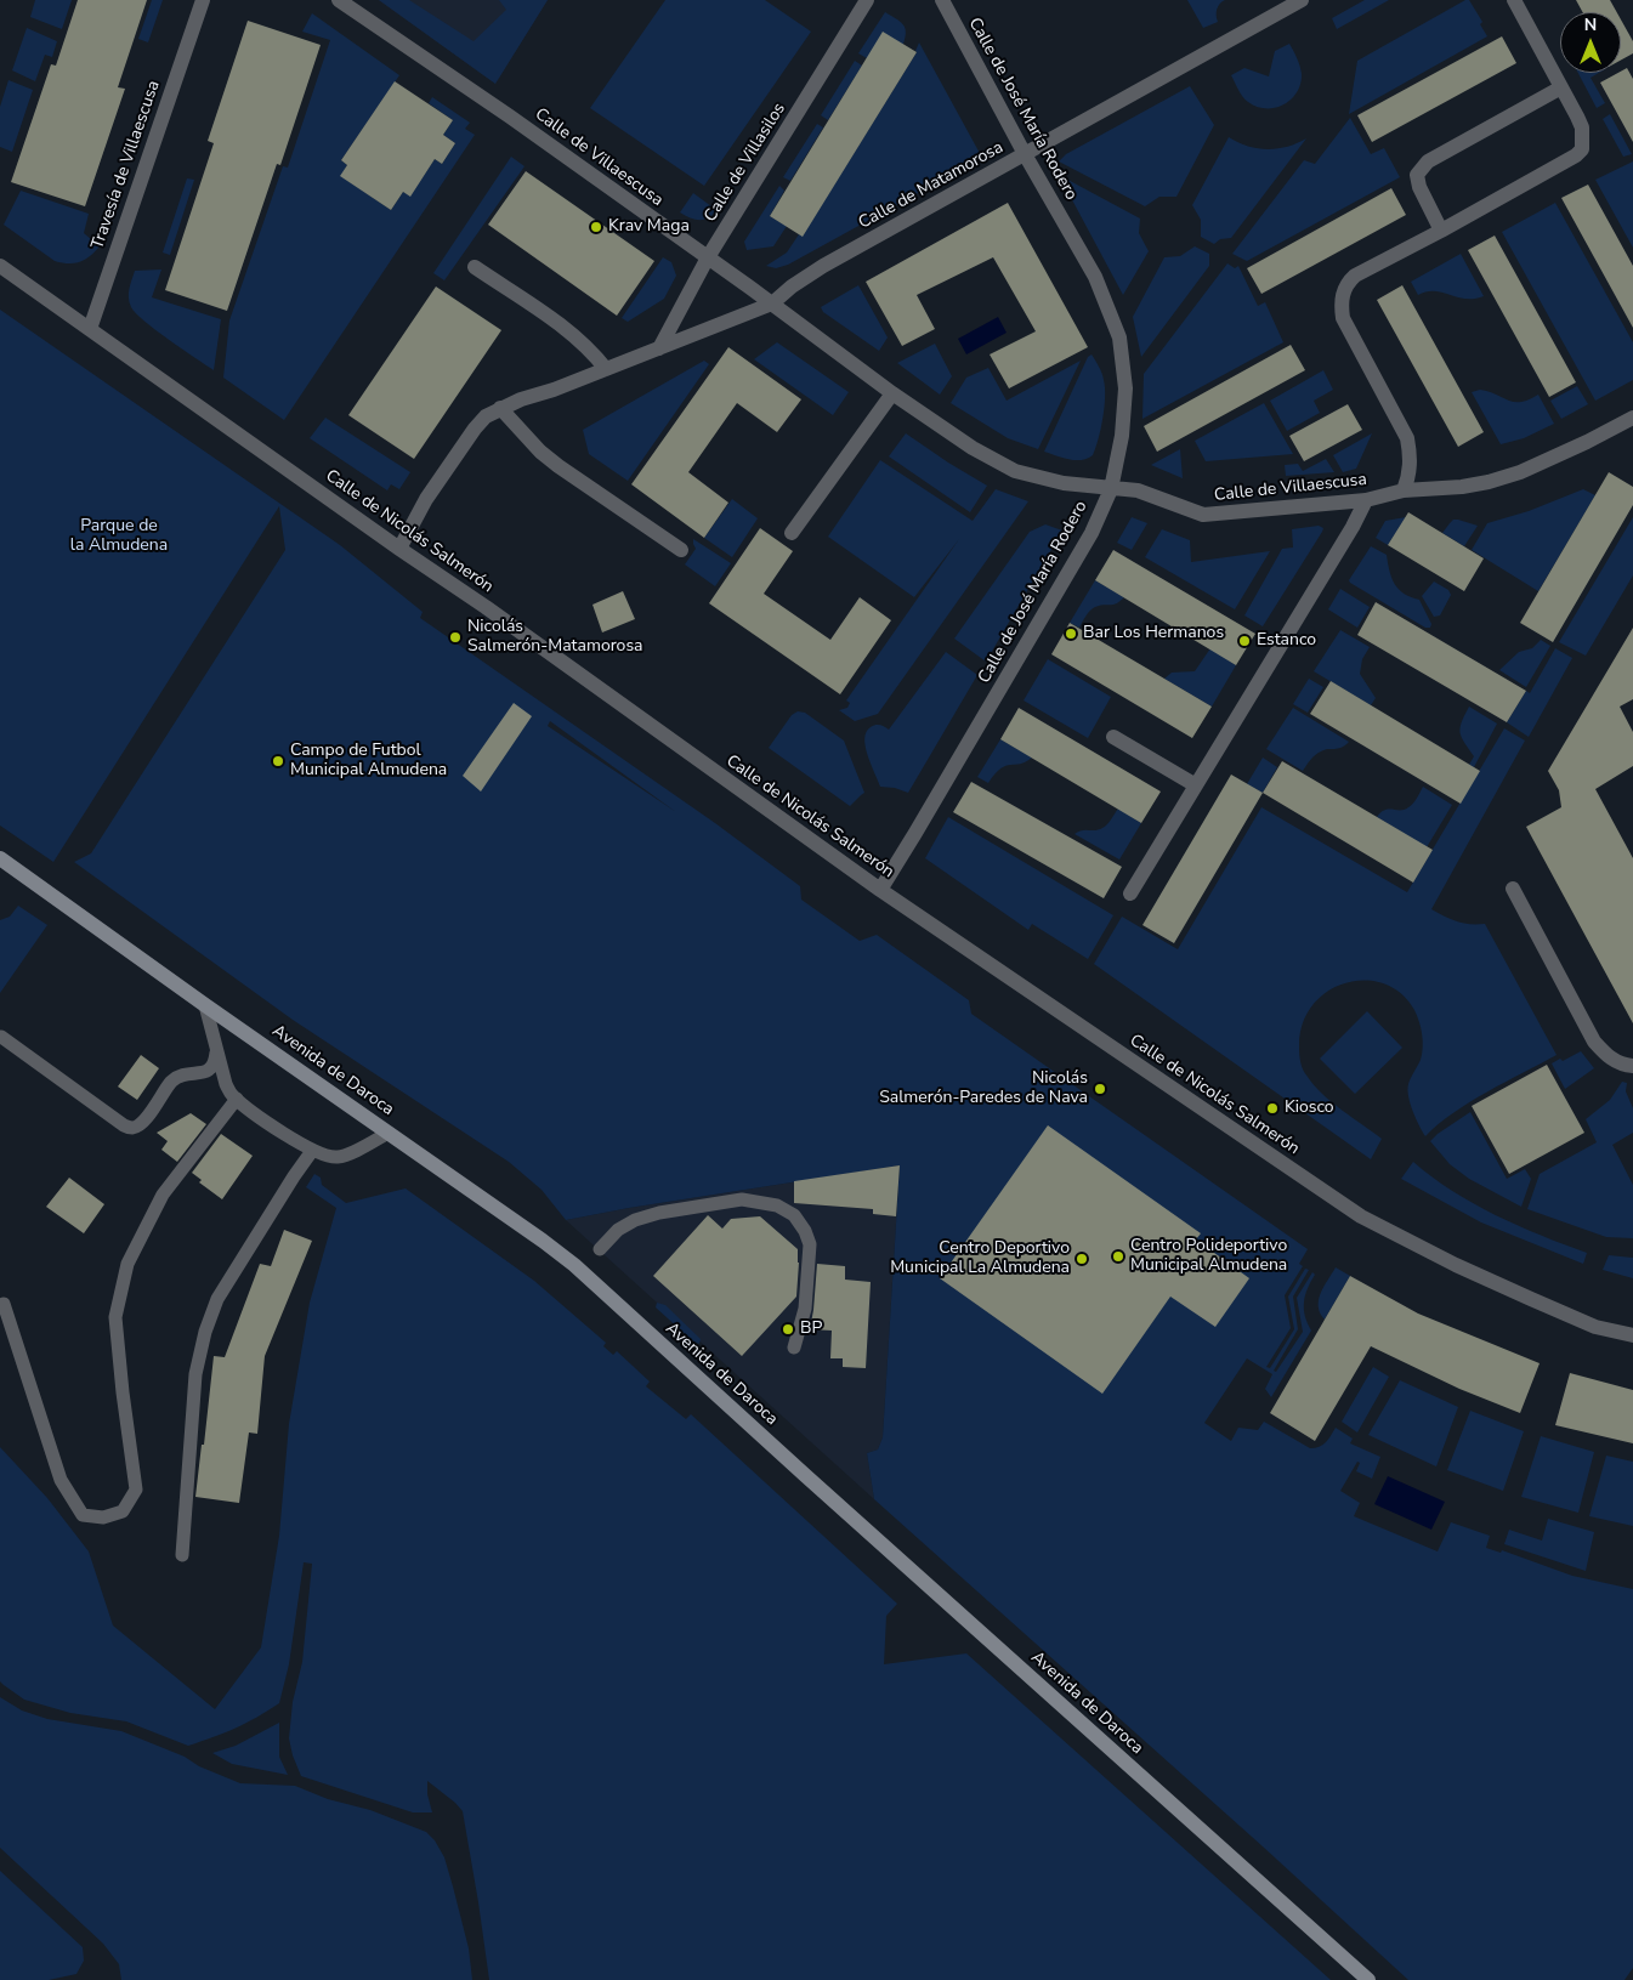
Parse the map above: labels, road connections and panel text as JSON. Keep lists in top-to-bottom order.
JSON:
{
  "streets": {
    "street": [
      "Calle de José María Rodero",
      "Calle de Villaescusa",
      "Calle de Villasilos",
      "Travesía de Villaescusa",
      "Calle de Matamorosa",
      "Calle de Nicolás Salmerón",
      "Avenida de Daroca"
    ]
  },
  "crossings": [
    ["Calle de José María Rodero", "Calle de Villaescusa"],
    ["Calle de José María Rodero", "Calle de Matamorosa"],
    ["Calle de José María Rodero", "Calle de Nicolás Salmerón"],
    ["Calle de Villaescusa", "Calle de Villasilos"],
    ["Calle de Villaescusa", "Calle de Matamorosa"],
    ["Calle de Villasilos", "Calle de Matamorosa"],
    ["Travesía de Villaescusa", "Calle de Nicolás Salmerón"],
    ["Calle de Matamorosa", "Calle de Nicolás Salmerón"]
  ],
  "parks": ["Parque de la Almudena"],
  "places": [
    "Krav Maga",
    "Bar Los Hermanos",
    "Nicolás Salmerón-Matamorosa",
    "Estanco",
    "Campo de Futbol Municipal Almudena",
    "Nicolás Salmerón-Paredes de Nava",
    "Kiosco",
    "Centro Polideportivo Municipal Almudena",
    "Centro Deportivo Municipal La Almudena",
    "BP"
  ],
  "north": "top"
}
